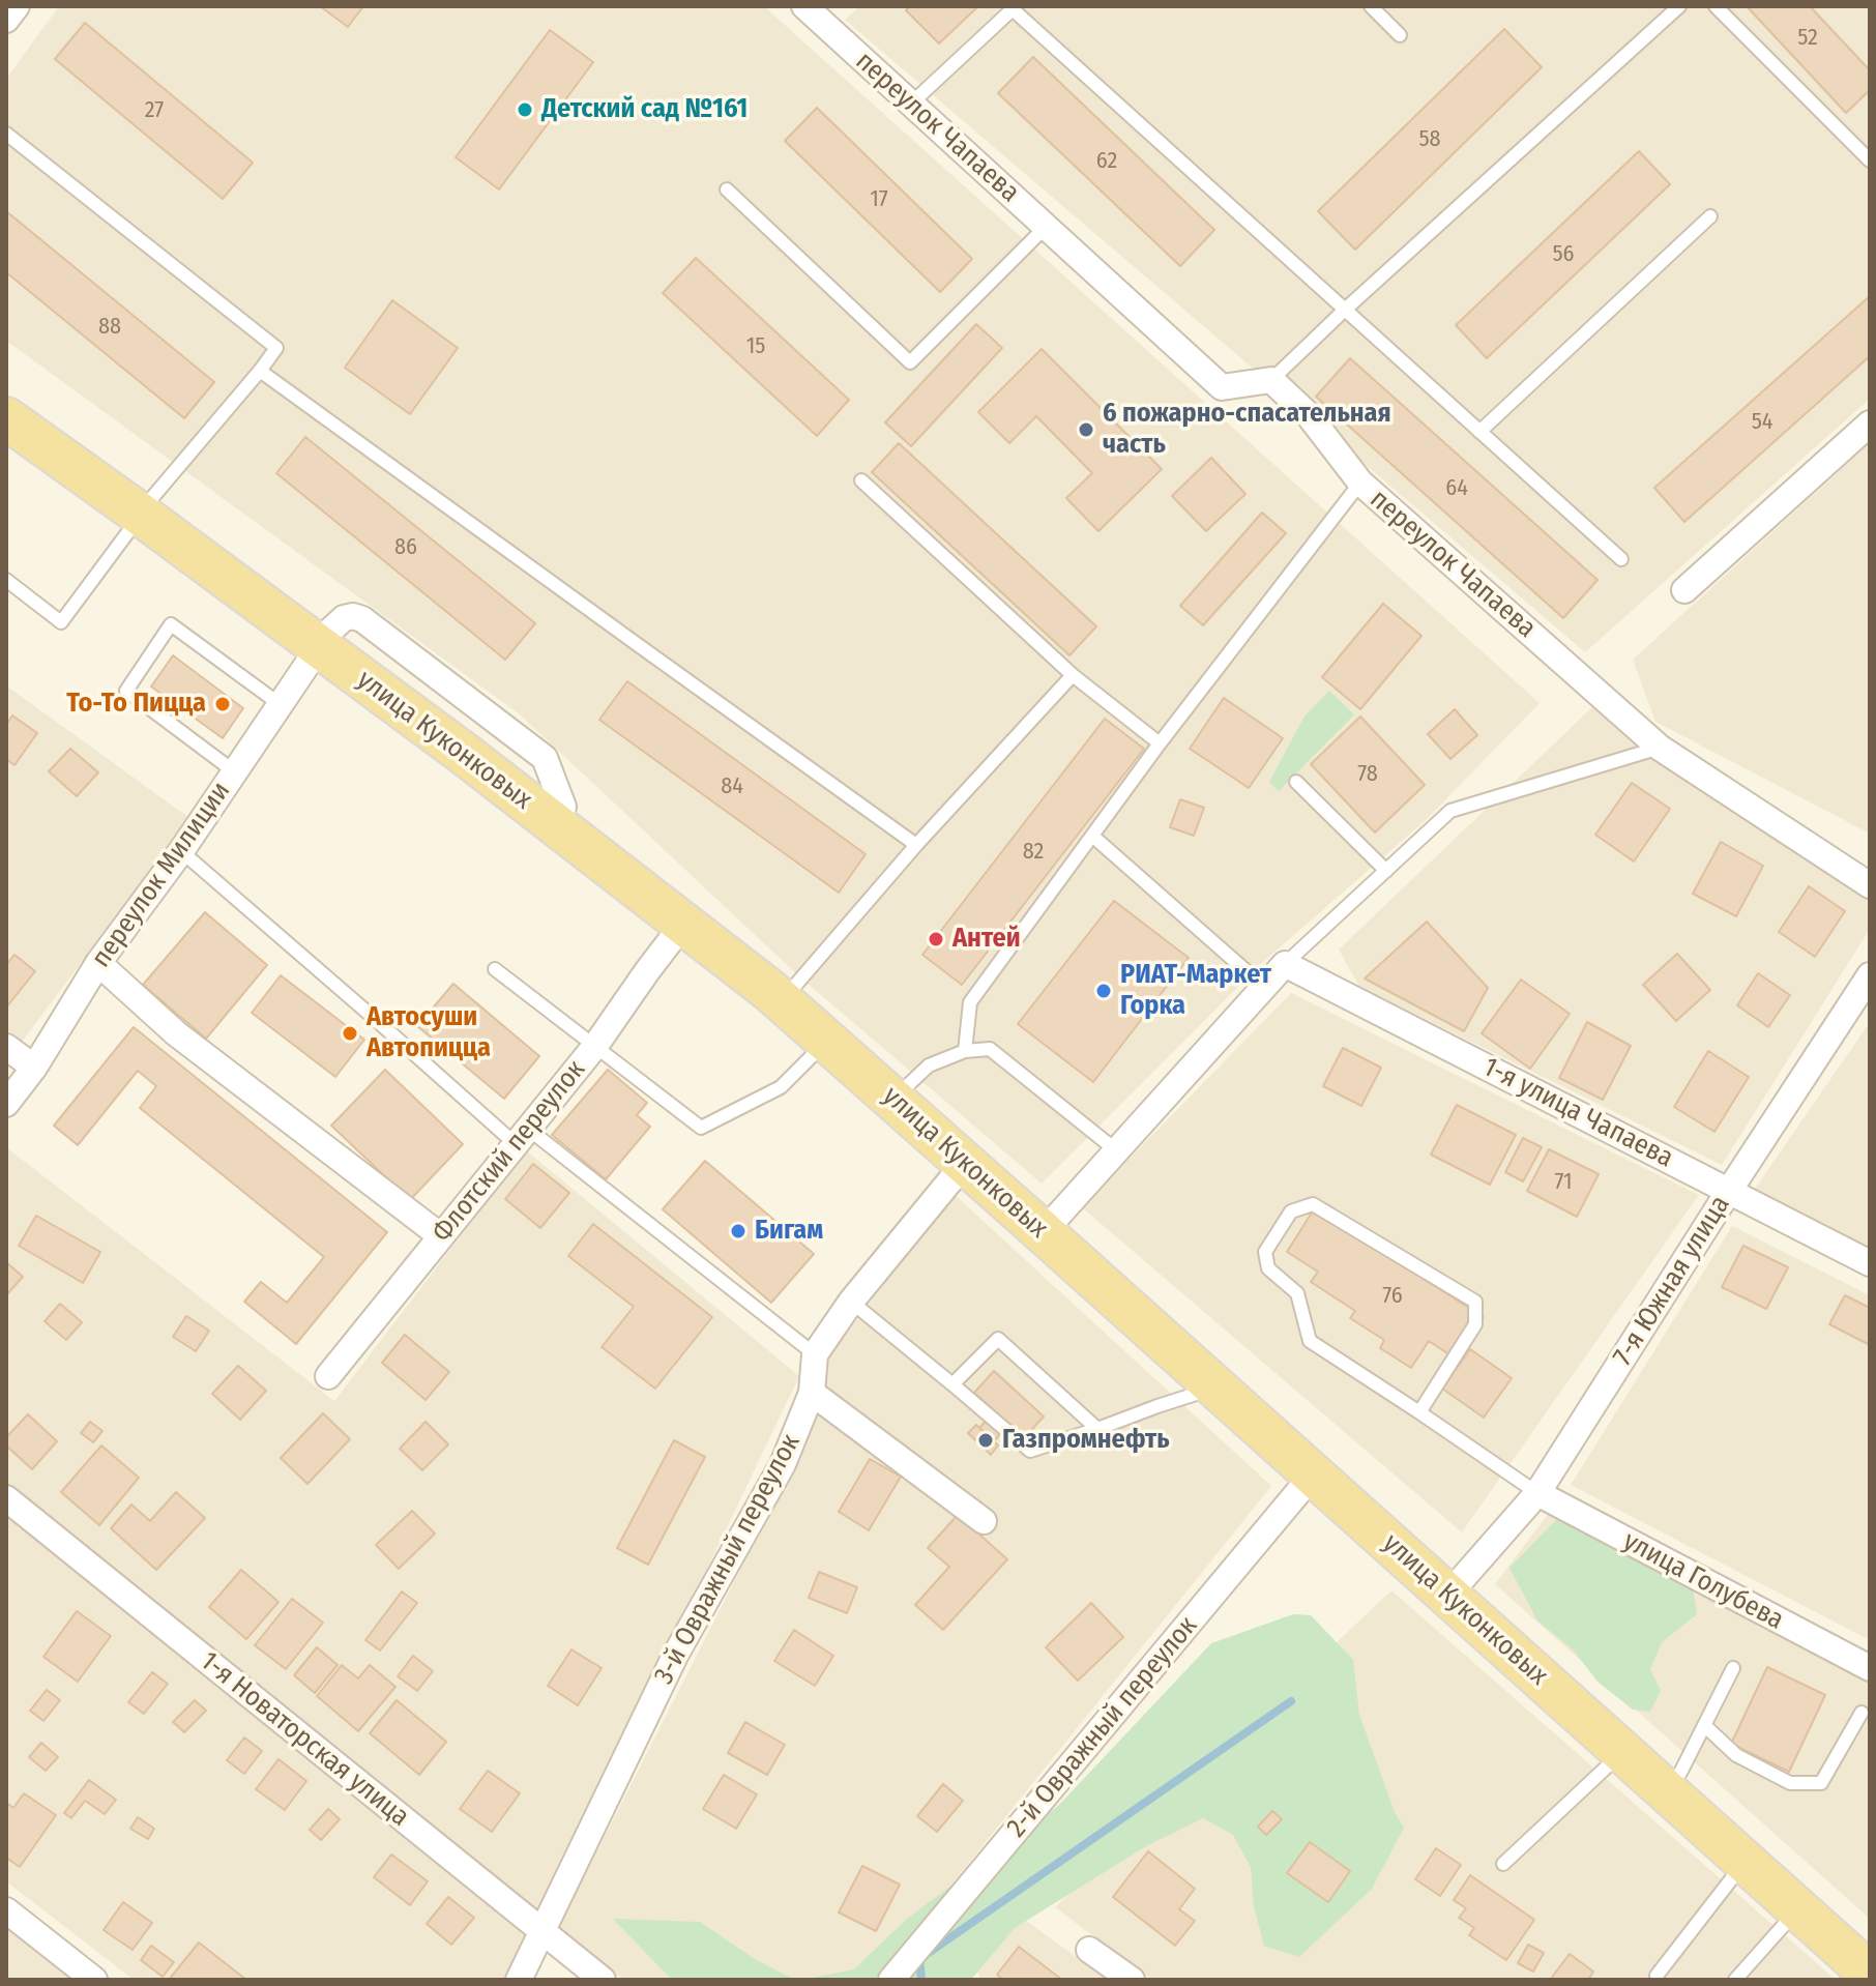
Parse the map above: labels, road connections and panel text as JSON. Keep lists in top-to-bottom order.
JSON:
{
  "streets": {
    "main road": ["улица Куконковых"],
    "street": [
      "переулок Чапаева",
      "переулок Милиции",
      "1-я улица Чапаева",
      "Флотский переулок",
      "7-я Южная улица",
      "3-й Овражный переулок",
      "улица Голубева",
      "2-й Овражный переулок",
      "1-я Новаторская улица"
    ]
  },
  "crossings": [
    ["улица Куконковых", "переулок Милиции"],
    ["улица Куконковых", "Флотский переулок"],
    ["улица Куконковых", "7-я Южная улица"],
    ["улица Куконковых", "3-й Овражный переулок"],
    ["улица Куконковых", "2-й Овражный переулок"],
    ["1-я улица Чапаева", "7-я Южная улица"],
    ["7-я Южная улица", "улица Голубева"],
    ["3-й Овражный переулок", "1-я Новаторская улица"]
  ],
  "places": [
    "Детский сад №161",
    "6 пожарно-спасательная часть",
    "То-То Пицца",
    "Антей",
    "РИАТ-Маркет Горка",
    "Автосуши Автопицца",
    "Бигам",
    "Газпромнефть"
  ],
  "house_numbers": [
    "52",
    "27",
    "58",
    "62",
    "17",
    "56",
    "88",
    "15",
    "54",
    "64",
    "86",
    "78",
    "84",
    "82",
    "71",
    "76"
  ]
}
